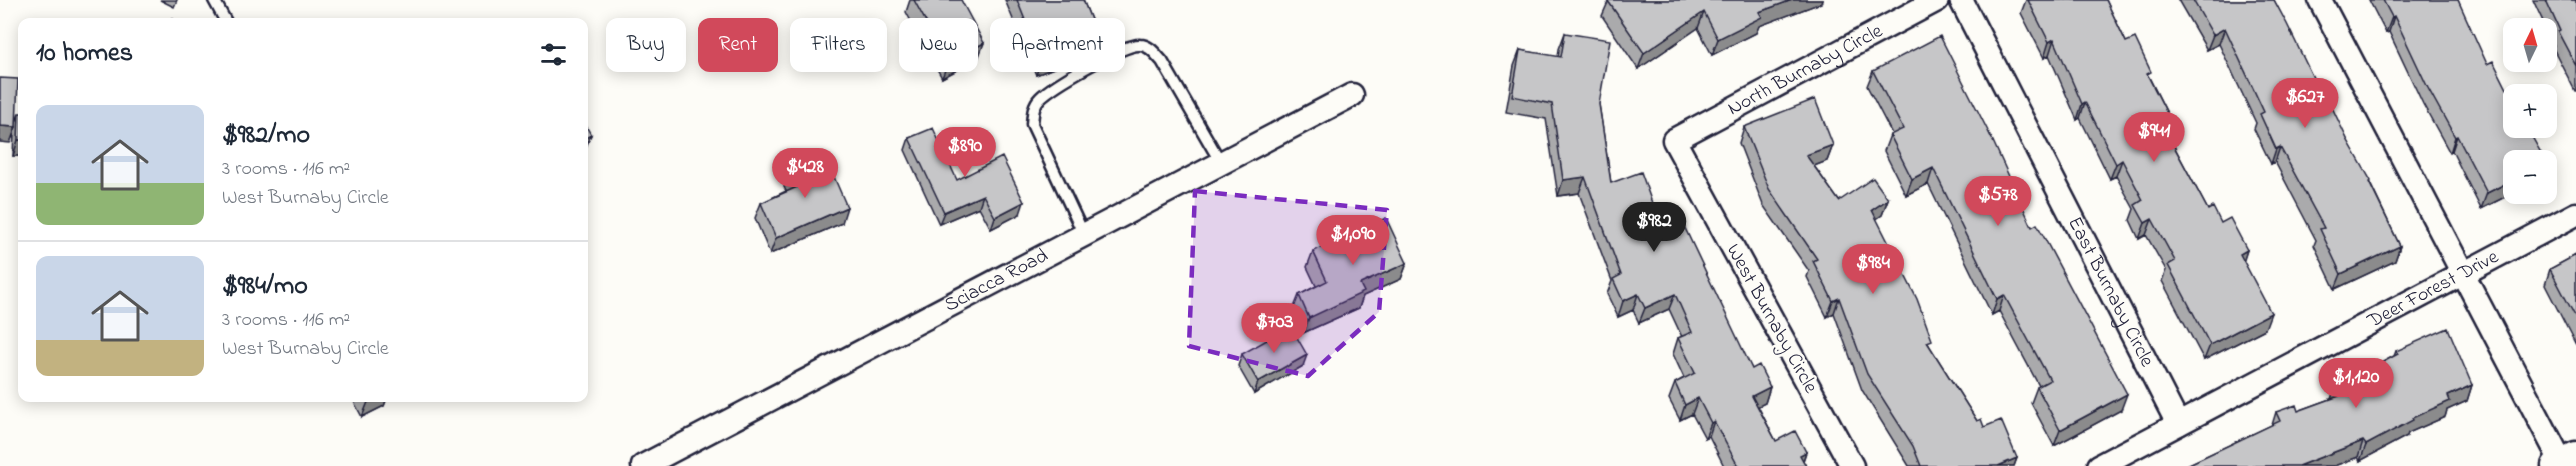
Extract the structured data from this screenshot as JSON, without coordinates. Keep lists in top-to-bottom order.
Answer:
{
  "streets": {
    "street": [
      "North Burnaby Circle",
      "Sciacca Road",
      "Deer Forest Drive",
      "East Burnaby Circle",
      "West Burnaby Circle"
    ]
  },
  "crossings": [
    ["North Burnaby Circle", "West Burnaby Circle"],
    ["Deer Forest Drive", "East Burnaby Circle"]
  ],
  "north": "top",
  "page": {
    "map_buttons": ["+", "−"],
    "chip": [
      "Buy",
      "Rent",
      "Filters",
      "New",
      "Apartment"
    ],
    "heading": "10 homes",
    "price": [
      "$627",
      "$941",
      "$890",
      "$428",
      "$578",
      "$982",
      "$1,090",
      "$984",
      "$703",
      "$1,120"
    ],
    "list": [
      {
        "name": "$982/mo",
        "note": "3 rooms · 116 m² · West Burnaby Circle"
      },
      {
        "name": "$984/mo",
        "note": "3 rooms · 116 m² · West Burnaby Circle"
      }
    ]
  }
}
